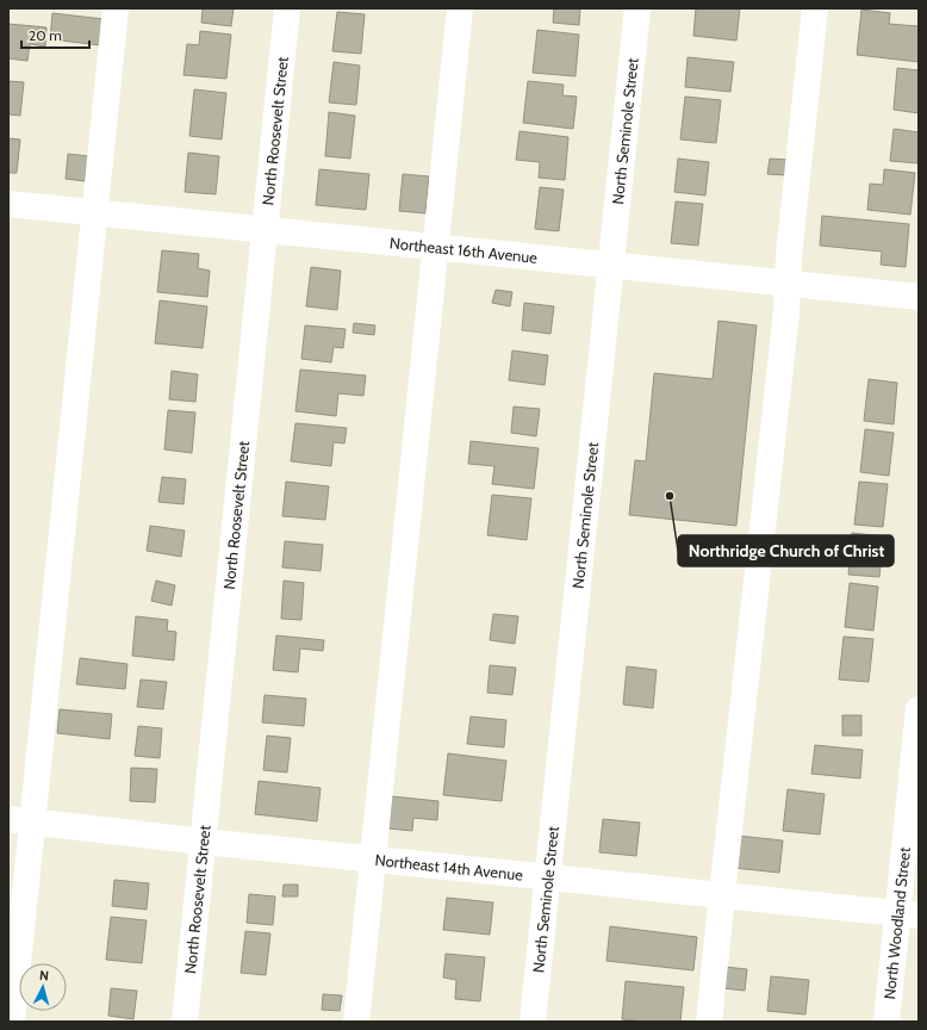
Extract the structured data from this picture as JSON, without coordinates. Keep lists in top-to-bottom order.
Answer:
{
  "streets": {
    "street": [
      "North Roosevelt Street",
      "North Seminole Street",
      "Northeast 16th Avenue",
      "Northeast 14th Avenue",
      "North Woodland Street"
    ]
  },
  "crossings": [
    ["North Roosevelt Street", "Northeast 16th Avenue"],
    ["North Roosevelt Street", "Northeast 14th Avenue"],
    ["North Seminole Street", "Northeast 16th Avenue"],
    ["North Seminole Street", "Northeast 14th Avenue"],
    ["Northeast 14th Avenue", "North Woodland Street"]
  ],
  "places": ["Northridge Church of Christ"],
  "scale_bar": "20 m",
  "north": "top"
}
